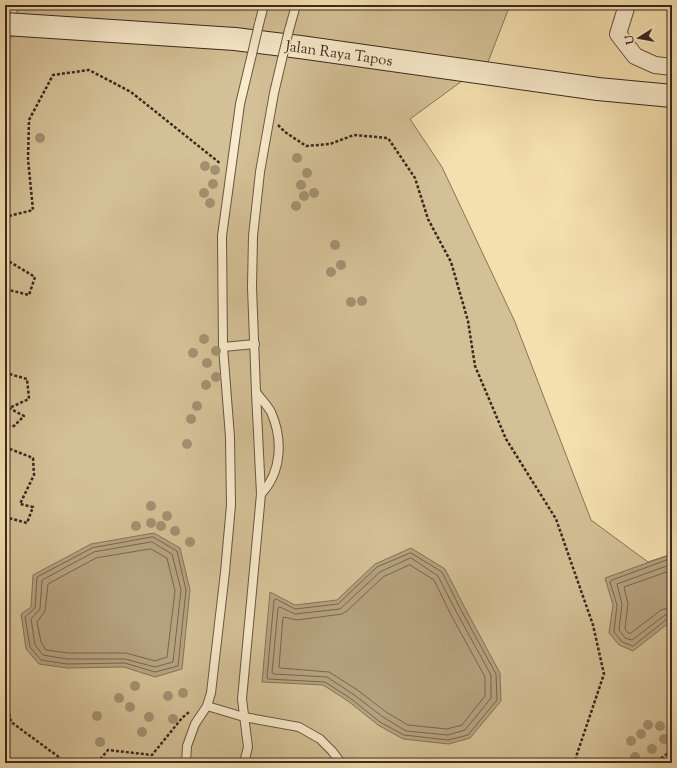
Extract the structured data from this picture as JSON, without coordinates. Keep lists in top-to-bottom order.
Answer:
{
  "streets": {
    "main road": ["Jalan Raya Tapos"]
  },
  "north": "left"
}
